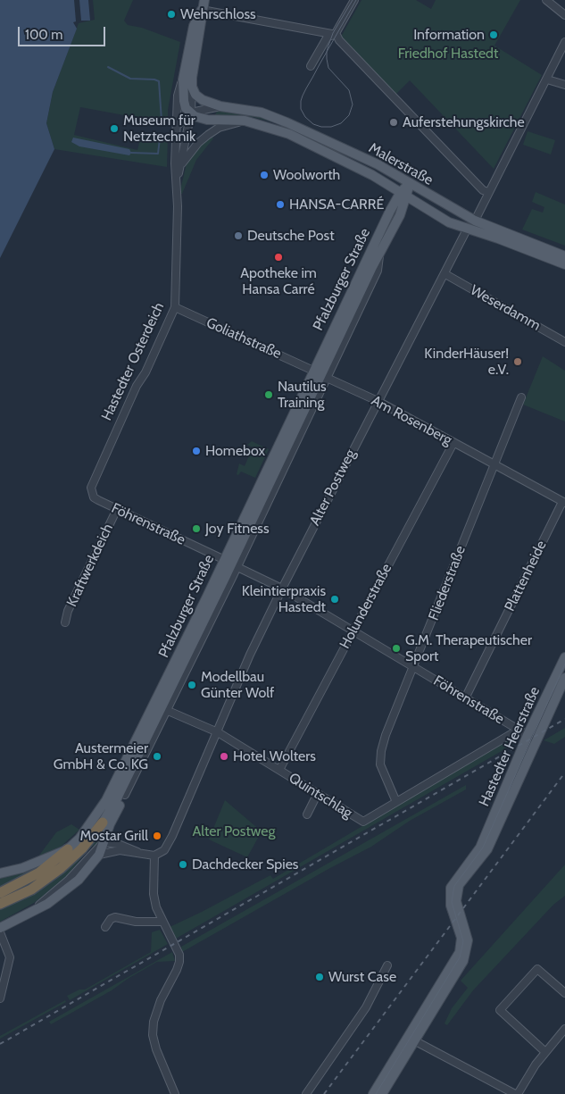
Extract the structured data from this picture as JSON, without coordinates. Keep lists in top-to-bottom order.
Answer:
{
  "streets": {
    "main road": [
      "Malerstraße",
      "Pfalzburger Straße",
      "Hastedter Osterdeich",
      "Hastedter Heerstraße"
    ],
    "street": [
      "Weserdamm",
      "Goliathstraße",
      "Am Rosenberg",
      "Alter Postweg",
      "Föhrenstraße",
      "Kraftwerkdeich",
      "Plattenheide",
      "Fliederstraße",
      "Holunderstraße",
      "Quintschlag"
    ]
  },
  "crossings": [
    ["Malerstraße", "Pfalzburger Straße"],
    ["Malerstraße", "Hastedter Osterdeich"],
    ["Malerstraße", "Alter Postweg"],
    ["Pfalzburger Straße", "Goliathstraße"],
    ["Pfalzburger Straße", "Am Rosenberg"],
    ["Pfalzburger Straße", "Föhrenstraße"],
    ["Pfalzburger Straße", "Quintschlag"],
    ["Weserdamm", "Alter Postweg"],
    ["Goliathstraße", "Hastedter Osterdeich"],
    ["Hastedter Osterdeich", "Föhrenstraße"],
    ["Am Rosenberg", "Alter Postweg"],
    ["Am Rosenberg", "Plattenheide"],
    ["Am Rosenberg", "Fliederstraße"],
    ["Am Rosenberg", "Holunderstraße"],
    ["Alter Postweg", "Föhrenstraße"],
    ["Alter Postweg", "Quintschlag"],
    ["Föhrenstraße", "Kraftwerkdeich"],
    ["Föhrenstraße", "Plattenheide"],
    ["Föhrenstraße", "Fliederstraße"],
    ["Föhrenstraße", "Holunderstraße"],
    ["Föhrenstraße", "Hastedter Heerstraße"],
    ["Föhrenstraße", "Quintschlag"],
    ["Fliederstraße", "Quintschlag"],
    ["Holunderstraße", "Quintschlag"]
  ],
  "parks": ["Friedhof Hastedt", "Alter Postweg"],
  "places": [
    "Wehrschloss",
    "Information",
    "Auferstehungskirche",
    "Museum für Netztechnik",
    "Woolworth",
    "HANSA-CARRÉ",
    "Deutsche Post",
    "Apotheke im Hansa Carré",
    "KinderHäuser! e.V.",
    "Nautilus Training",
    "Homebox",
    "Joy Fitness",
    "Kleintierpraxis Hastedt",
    "G.M. Therapeutischer Sport",
    "Modellbau Günter Wolf",
    "Austermeier GmbH & Co. KG",
    "Hotel Wolters",
    "Mostar Grill",
    "Dachdecker Spies",
    "Wurst Case"
  ],
  "scale_bar": "100 m"
}
